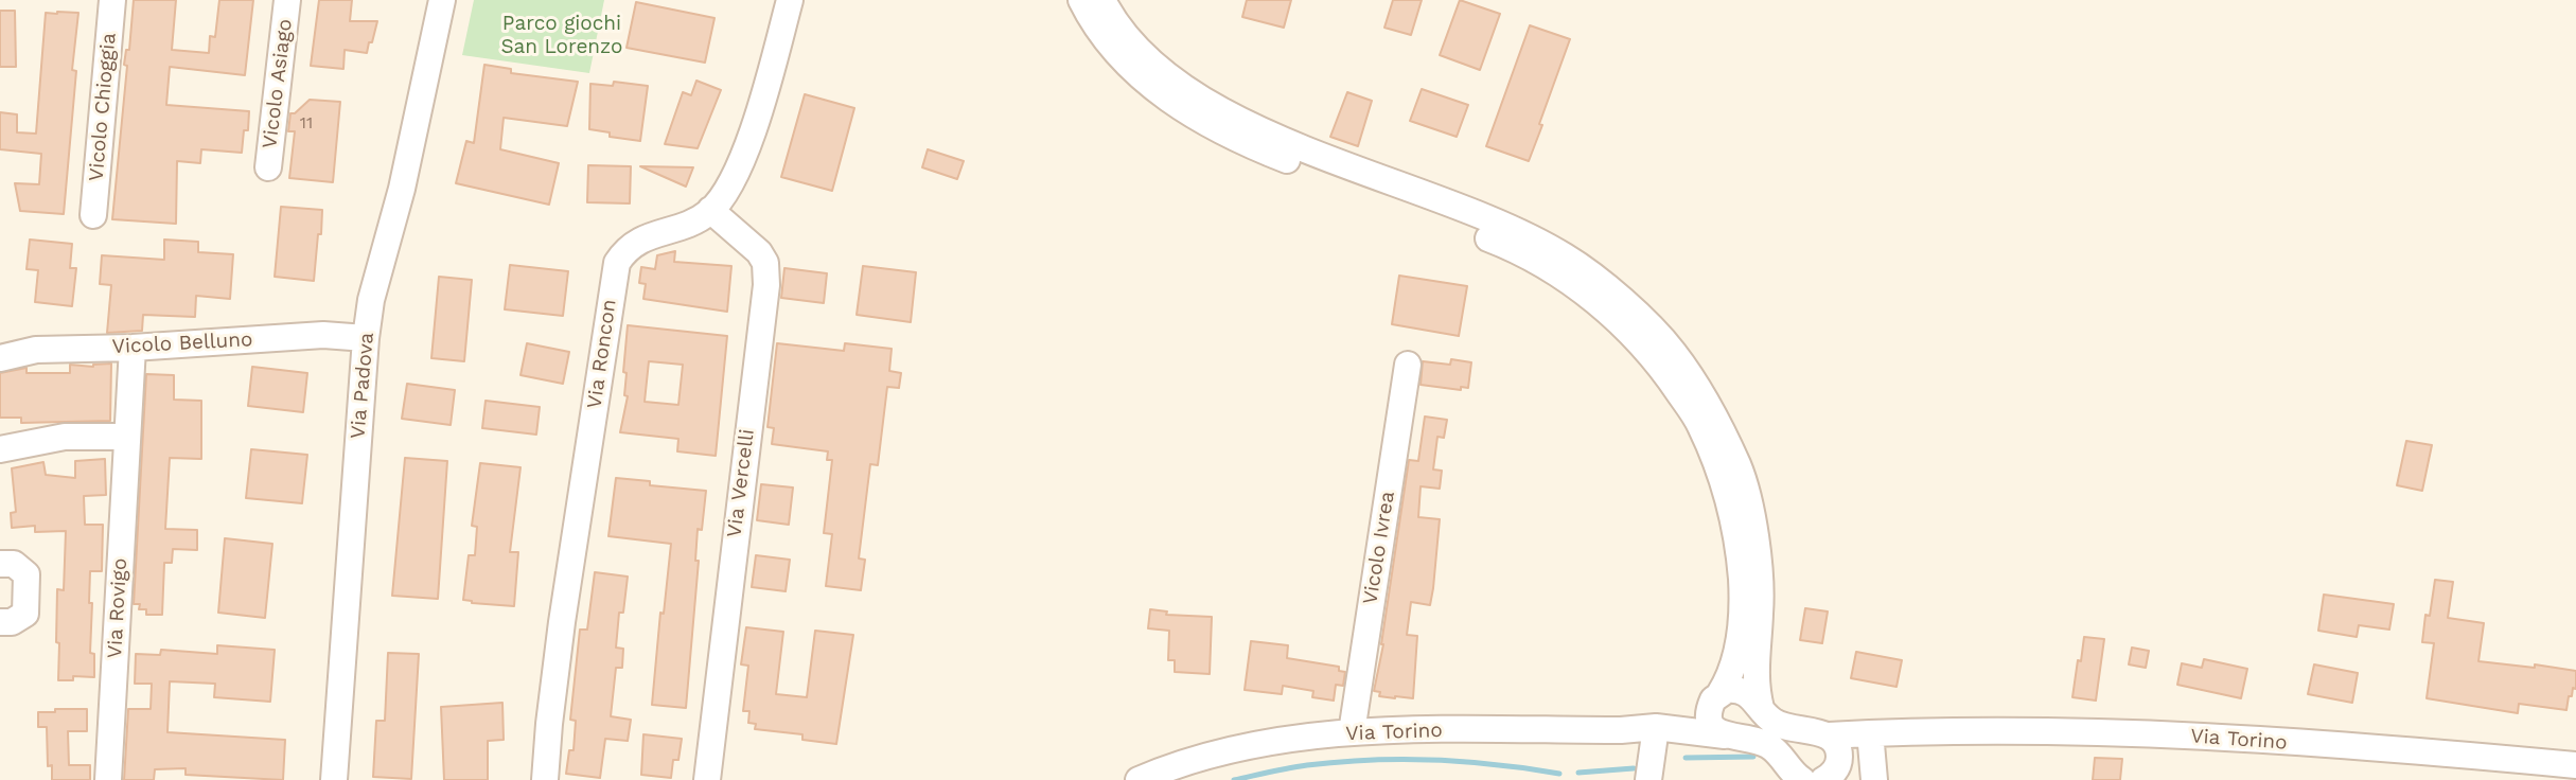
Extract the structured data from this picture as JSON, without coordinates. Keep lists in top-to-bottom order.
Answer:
{
  "streets": {
    "street": [
      "Vicolo Asiago",
      "Vicolo Chioggia",
      "Vicolo Belluno",
      "Via Roncon",
      "Via Padova",
      "Via Vercelli",
      "Vicolo Ivrea",
      "Via Rovigo",
      "Via Torino"
    ]
  },
  "crossings": [
    ["Vicolo Belluno", "Via Padova"],
    ["Vicolo Belluno", "Via Rovigo"],
    ["Via Roncon", "Via Vercelli"],
    ["Vicolo Ivrea", "Via Torino"]
  ],
  "parks": ["Parco giochi San Lorenzo"],
  "house_numbers": ["11"]
}
